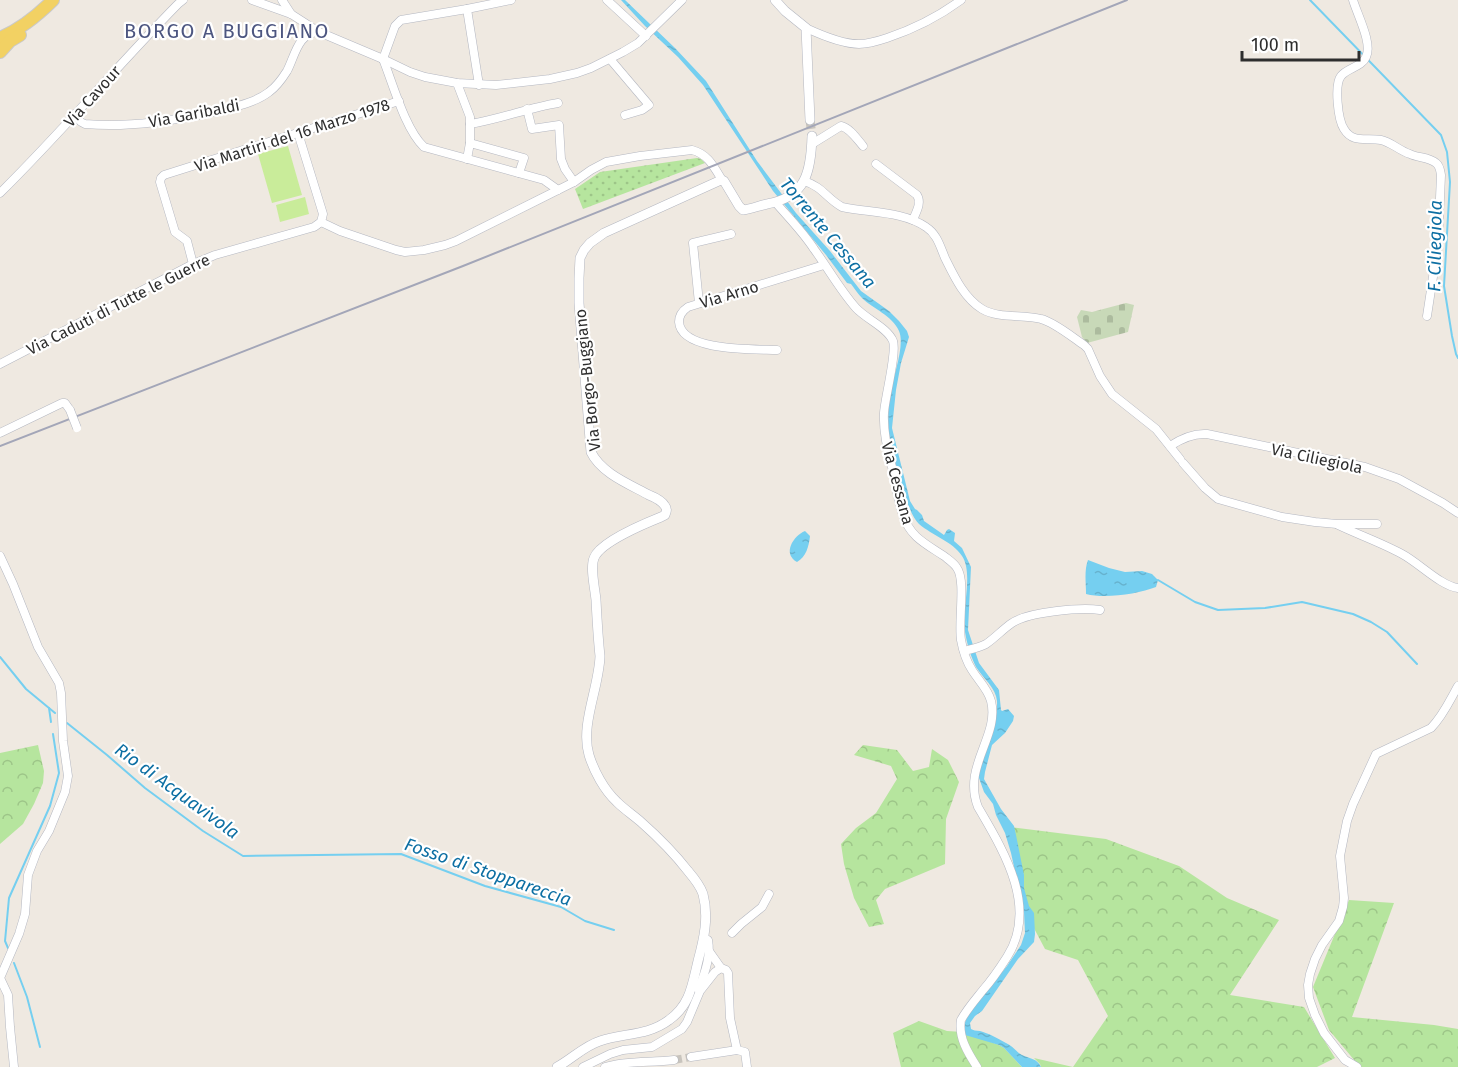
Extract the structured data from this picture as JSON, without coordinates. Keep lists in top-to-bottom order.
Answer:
{
  "streets": {
    "street": [
      "Via Cavour",
      "Via Garibaldi",
      "Via Martiri del 16 Marzo 1978",
      "Via Arno",
      "Via Caduti di Tutte le Guerre",
      "Via Borgo-Buggiano",
      "Via Ciliegiola",
      "Via Cessana"
    ]
  },
  "crossings": [
    ["Via Cavour", "Via Garibaldi"],
    ["Via Martiri del 16 Marzo 1978", "Via Caduti di Tutte le Guerre"],
    ["Via Arno", "Via Cessana"]
  ],
  "districts": ["BORGO A BUGGIANO"],
  "water": [
    "Torrente Cessana",
    "F. Ciliegiola",
    "Rio di Acquavivola",
    "Fosso di Stoppareccia"
  ],
  "scale_bar": "100 m"
}
